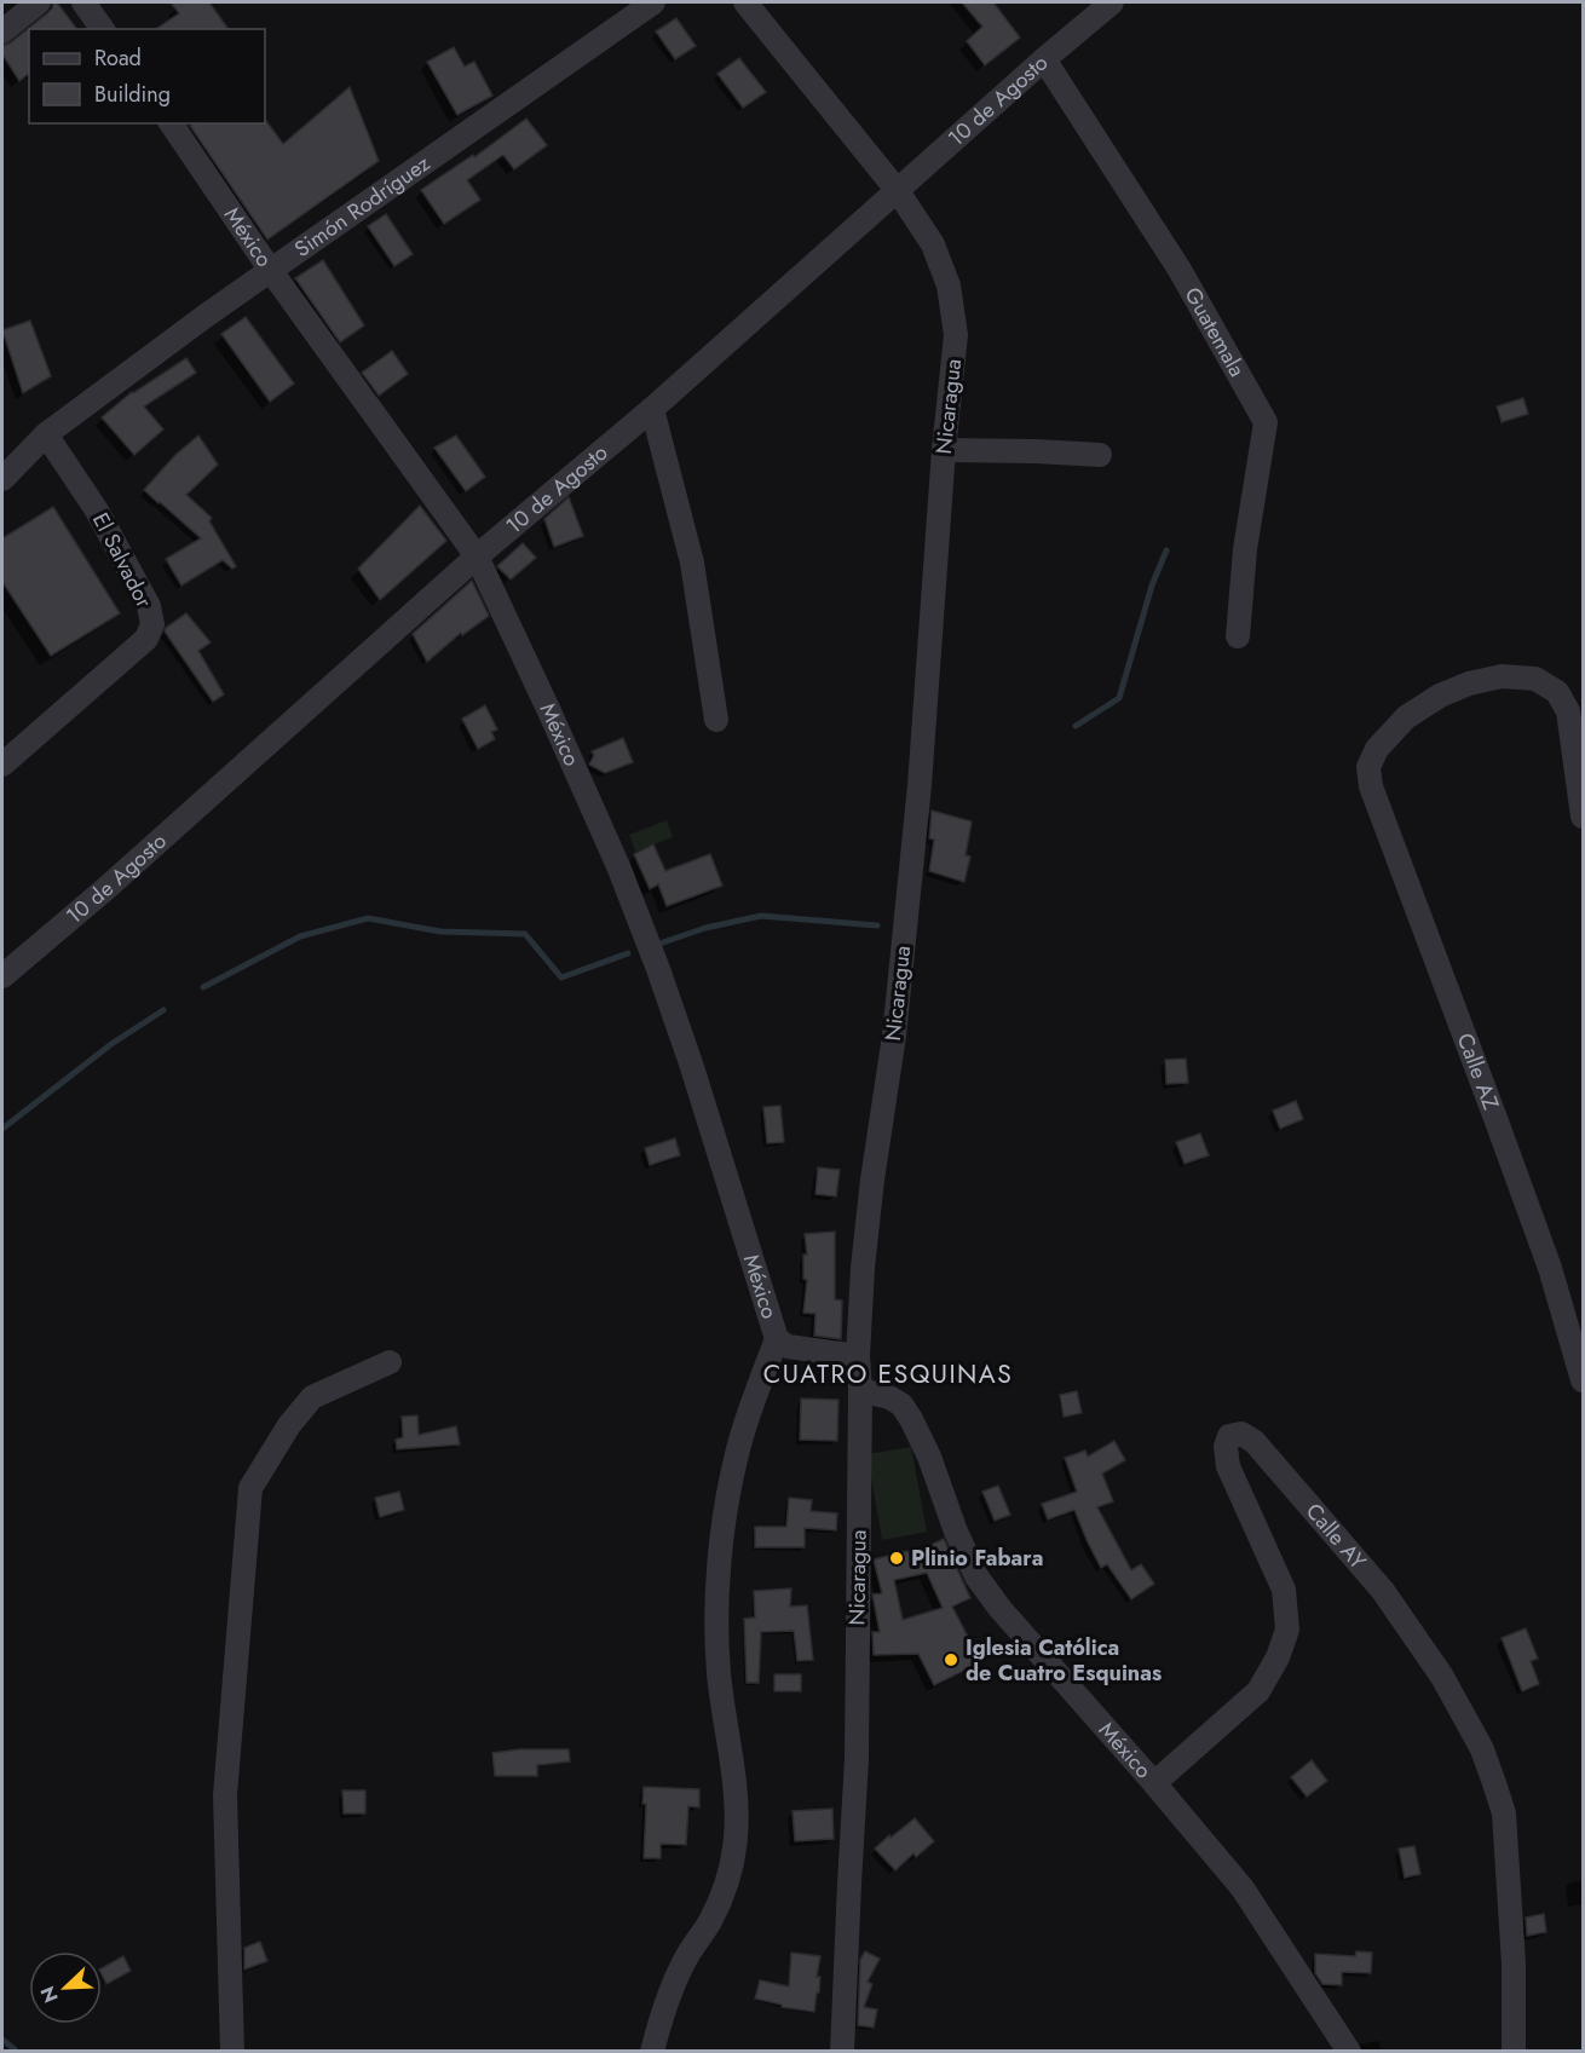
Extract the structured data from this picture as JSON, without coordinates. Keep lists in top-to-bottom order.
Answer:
{
  "streets": {
    "street": [
      "10 de Agosto",
      "Simón Rodríguez",
      "México",
      "Guatemala",
      "Nicaragua",
      "El Salvador",
      "Calle AZ",
      "Calle AY"
    ]
  },
  "crossings": [
    ["10 de Agosto", "México"],
    ["10 de Agosto", "Guatemala"],
    ["10 de Agosto", "Nicaragua"],
    ["Simón Rodríguez", "México"],
    ["Simón Rodríguez", "El Salvador"],
    ["México", "Nicaragua"],
    ["México", "Calle AY"]
  ],
  "districts": ["CUATRO ESQUINAS"],
  "places": ["Plinio Fabara", "Iglesia Católica de Cuatro Esquinas"],
  "legend": ["Road", "Building"],
  "north": "bottom left"
}
